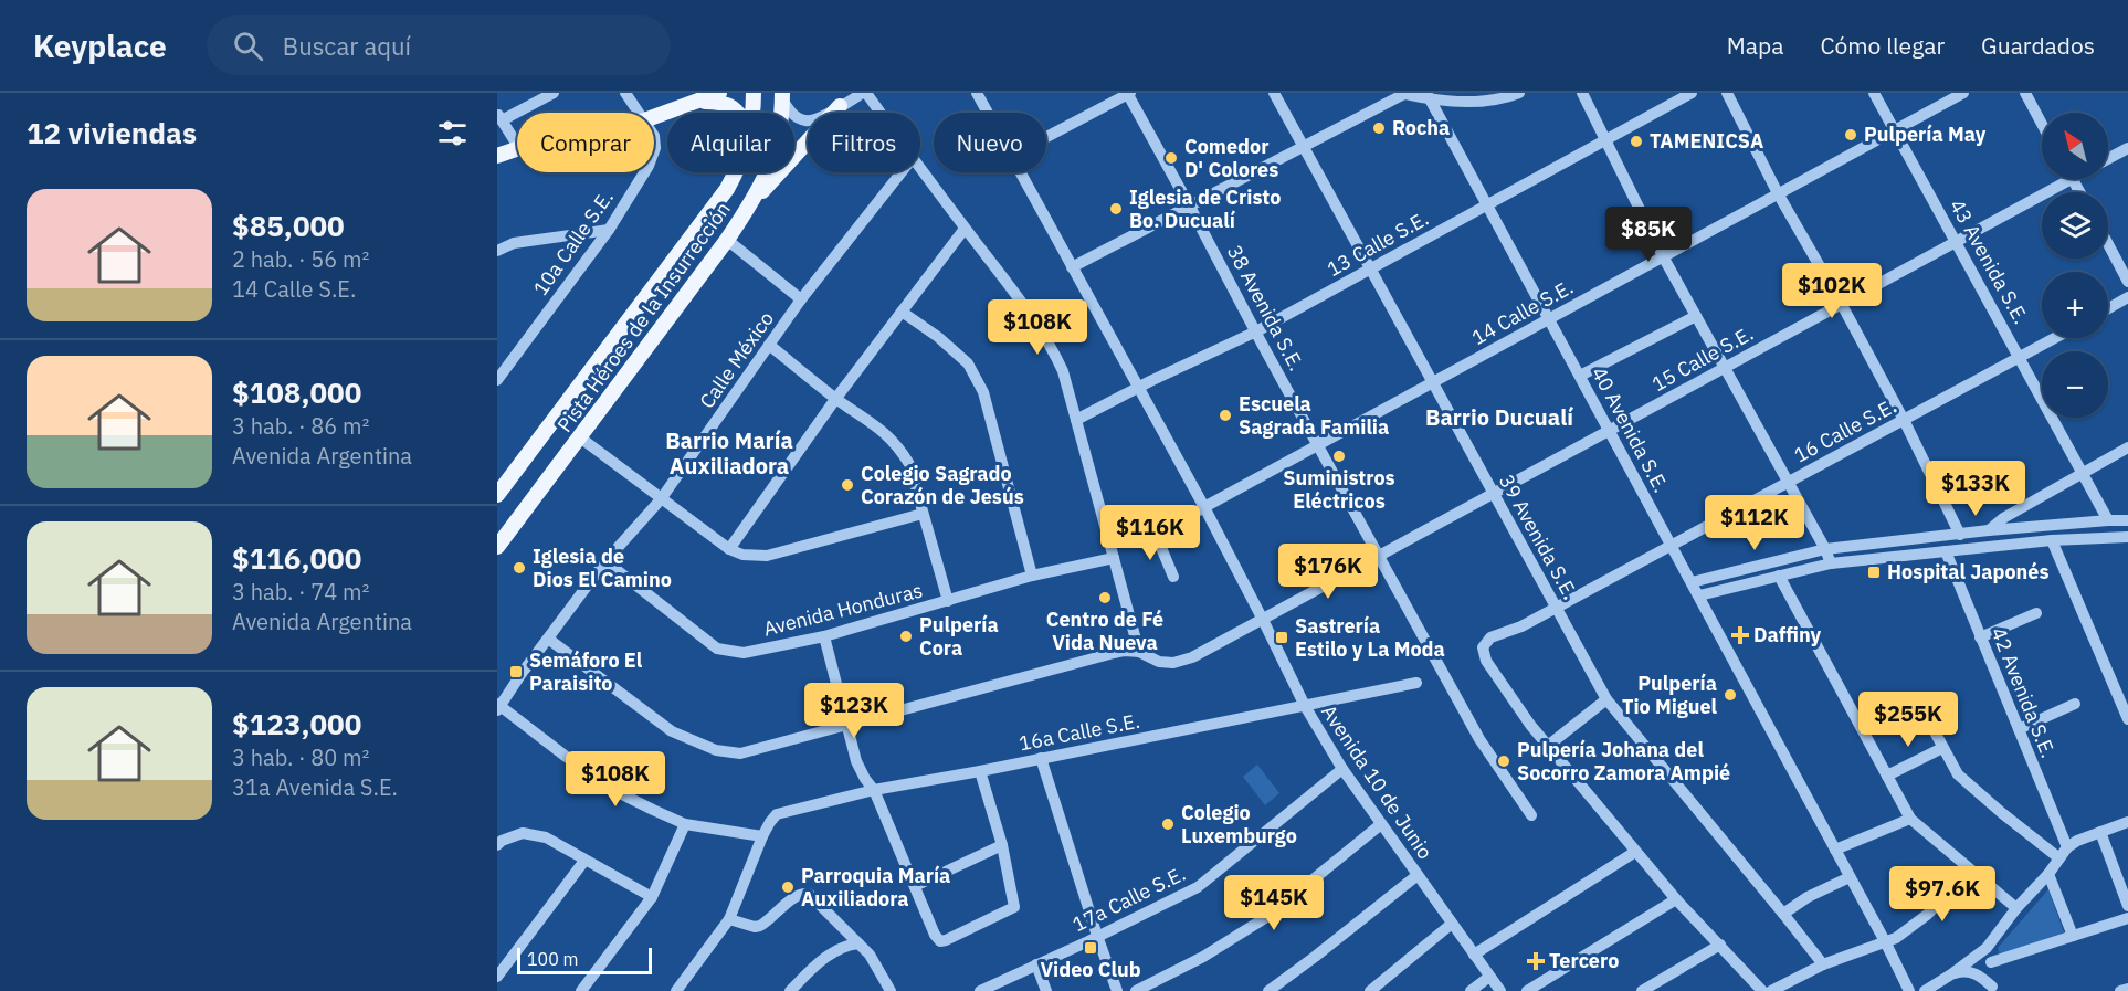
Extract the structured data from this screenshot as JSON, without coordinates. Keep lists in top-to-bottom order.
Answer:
{
  "streets": {
    "main road": ["Pista Héroes de la Insurrección"],
    "street": [
      "10a Calle S.E.",
      "13 Calle S.E.",
      "43 Avenida S.E.",
      "38 Avenida S.E.",
      "14 Calle S.E.",
      "15 Calle S.E.",
      "Calle México",
      "40 Avenida S.E.",
      "16 Calle S.E.",
      "39 Avenida S.E.",
      "Avenida Honduras",
      "42 Avenida S.E.",
      "16a Calle S.E.",
      "Avenida 10 de Junio",
      "17a Calle S.E."
    ]
  },
  "crossings": [
    ["13 Calle S.E.", "38 Avenida S.E."],
    ["13 Calle S.E.", "40 Avenida S.E."],
    ["13 Calle S.E.", "39 Avenida S.E."],
    ["13 Calle S.E.", "Avenida 10 de Junio"],
    ["43 Avenida S.E.", "14 Calle S.E."],
    ["43 Avenida S.E.", "15 Calle S.E."],
    ["43 Avenida S.E.", "16 Calle S.E."],
    ["38 Avenida S.E.", "14 Calle S.E."],
    ["38 Avenida S.E.", "15 Calle S.E."],
    ["14 Calle S.E.", "40 Avenida S.E."],
    ["14 Calle S.E.", "39 Avenida S.E."],
    ["14 Calle S.E.", "Avenida 10 de Junio"],
    ["15 Calle S.E.", "40 Avenida S.E."],
    ["15 Calle S.E.", "39 Avenida S.E."],
    ["15 Calle S.E.", "Avenida 10 de Junio"],
    ["Calle México", "Avenida Honduras"],
    ["40 Avenida S.E.", "16 Calle S.E."],
    ["16 Calle S.E.", "39 Avenida S.E."],
    ["16a Calle S.E.", "Avenida 10 de Junio"],
    ["Avenida 10 de Junio", "17a Calle S.E."]
  ],
  "districts": ["Barrio Ducualí", "Barrio María Auxiliadora"],
  "places": {
    "other": [
      "Rocha",
      "Pulpería May",
      "TAMENICSA",
      "Comedor D' Colores",
      "Iglesia de Cristo Bo. Ducualí",
      "Escuela Sagrada Familia",
      "Suministros Eléctricos",
      "Colegio Sagrado Corazón de Jesús",
      "Iglesia de Dios El Camino",
      "Centro de Fé Vida Nueva",
      "Pulpería Cora",
      "Pulpería Tio Miguel",
      "Pulpería Johana del Socorro Zamora Ampié",
      "Colegio Luxemburgo",
      "Parroquia María Auxiliadora"
    ],
    "transit": [
      "Hospital Japonés",
      "Sastrería Estilo y La Moda",
      "Semáforo El Paraisito",
      "Video Club"
    ],
    "health": ["Daffiny", "Tercero"]
  },
  "scale_bar": "100 m",
  "north": "top left",
  "page": {
    "header": "Keyplace",
    "search": "Buscar aquí",
    "nav": ["Mapa", "Cómo llegar", "Guardados"],
    "heading": "12 viviendas",
    "map_buttons": ["+", "−"],
    "chip": [
      "Comprar",
      "Alquilar",
      "Filtros",
      "Nuevo"
    ],
    "list": [
      {
        "name": "$85,000",
        "note": "2 hab. · 56 m² · 14 Calle S.E."
      },
      {
        "name": "$108,000",
        "note": "3 hab. · 86 m² · Avenida Argentina"
      },
      {
        "name": "$116,000",
        "note": "3 hab. · 74 m² · Avenida Argentina"
      },
      {
        "name": "$123,000",
        "note": "3 hab. · 80 m² · 31a Avenida S.E."
      }
    ],
    "price": [
      "$85K",
      "$102K",
      "$108K",
      "$133K",
      "$112K",
      "$116K",
      "$176K",
      "$123K",
      "$255K",
      "$108K",
      "$97.6K",
      "$145K"
    ],
    "scale": "100 m"
  }
}
